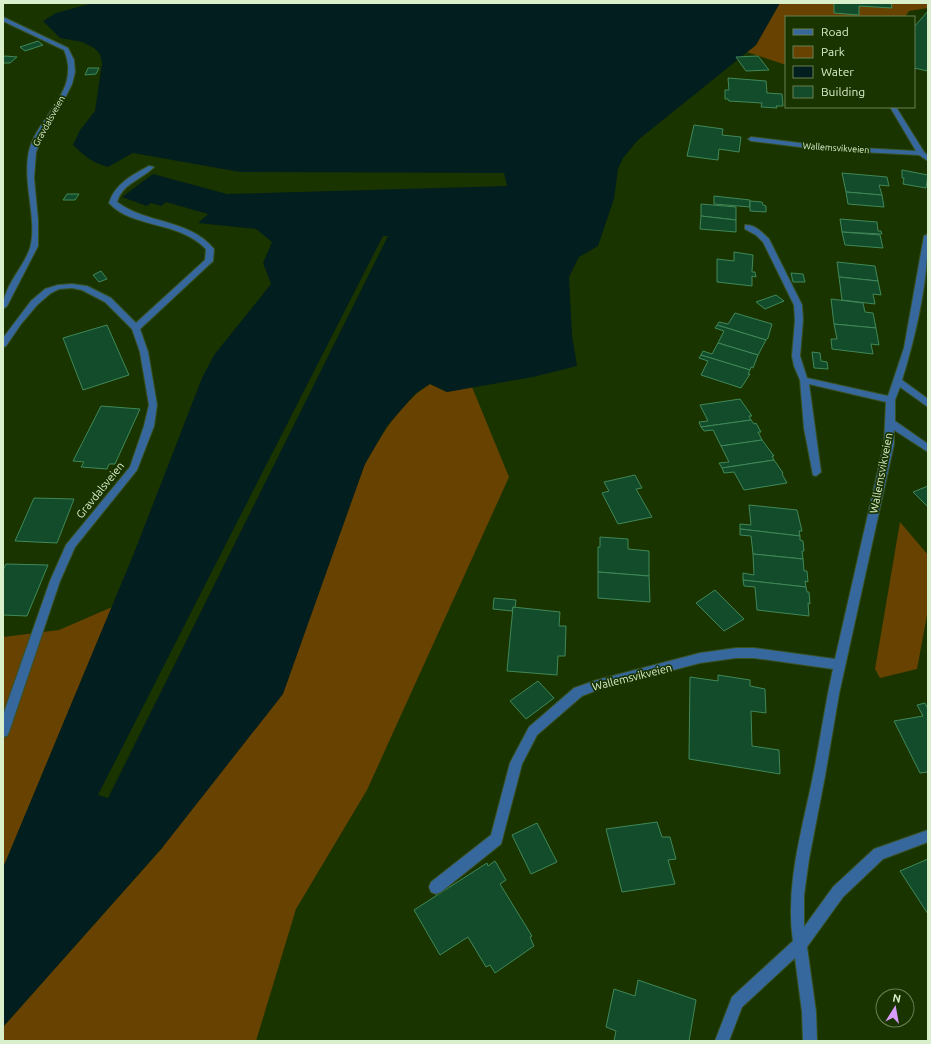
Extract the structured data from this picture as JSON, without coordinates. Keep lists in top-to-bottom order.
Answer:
{
  "streets": {
    "street": ["Gravdalsveien", "Wallemsvikveien"]
  },
  "legend": [
    "Road",
    "Park",
    "Water",
    "Building"
  ],
  "north": "top"
}
